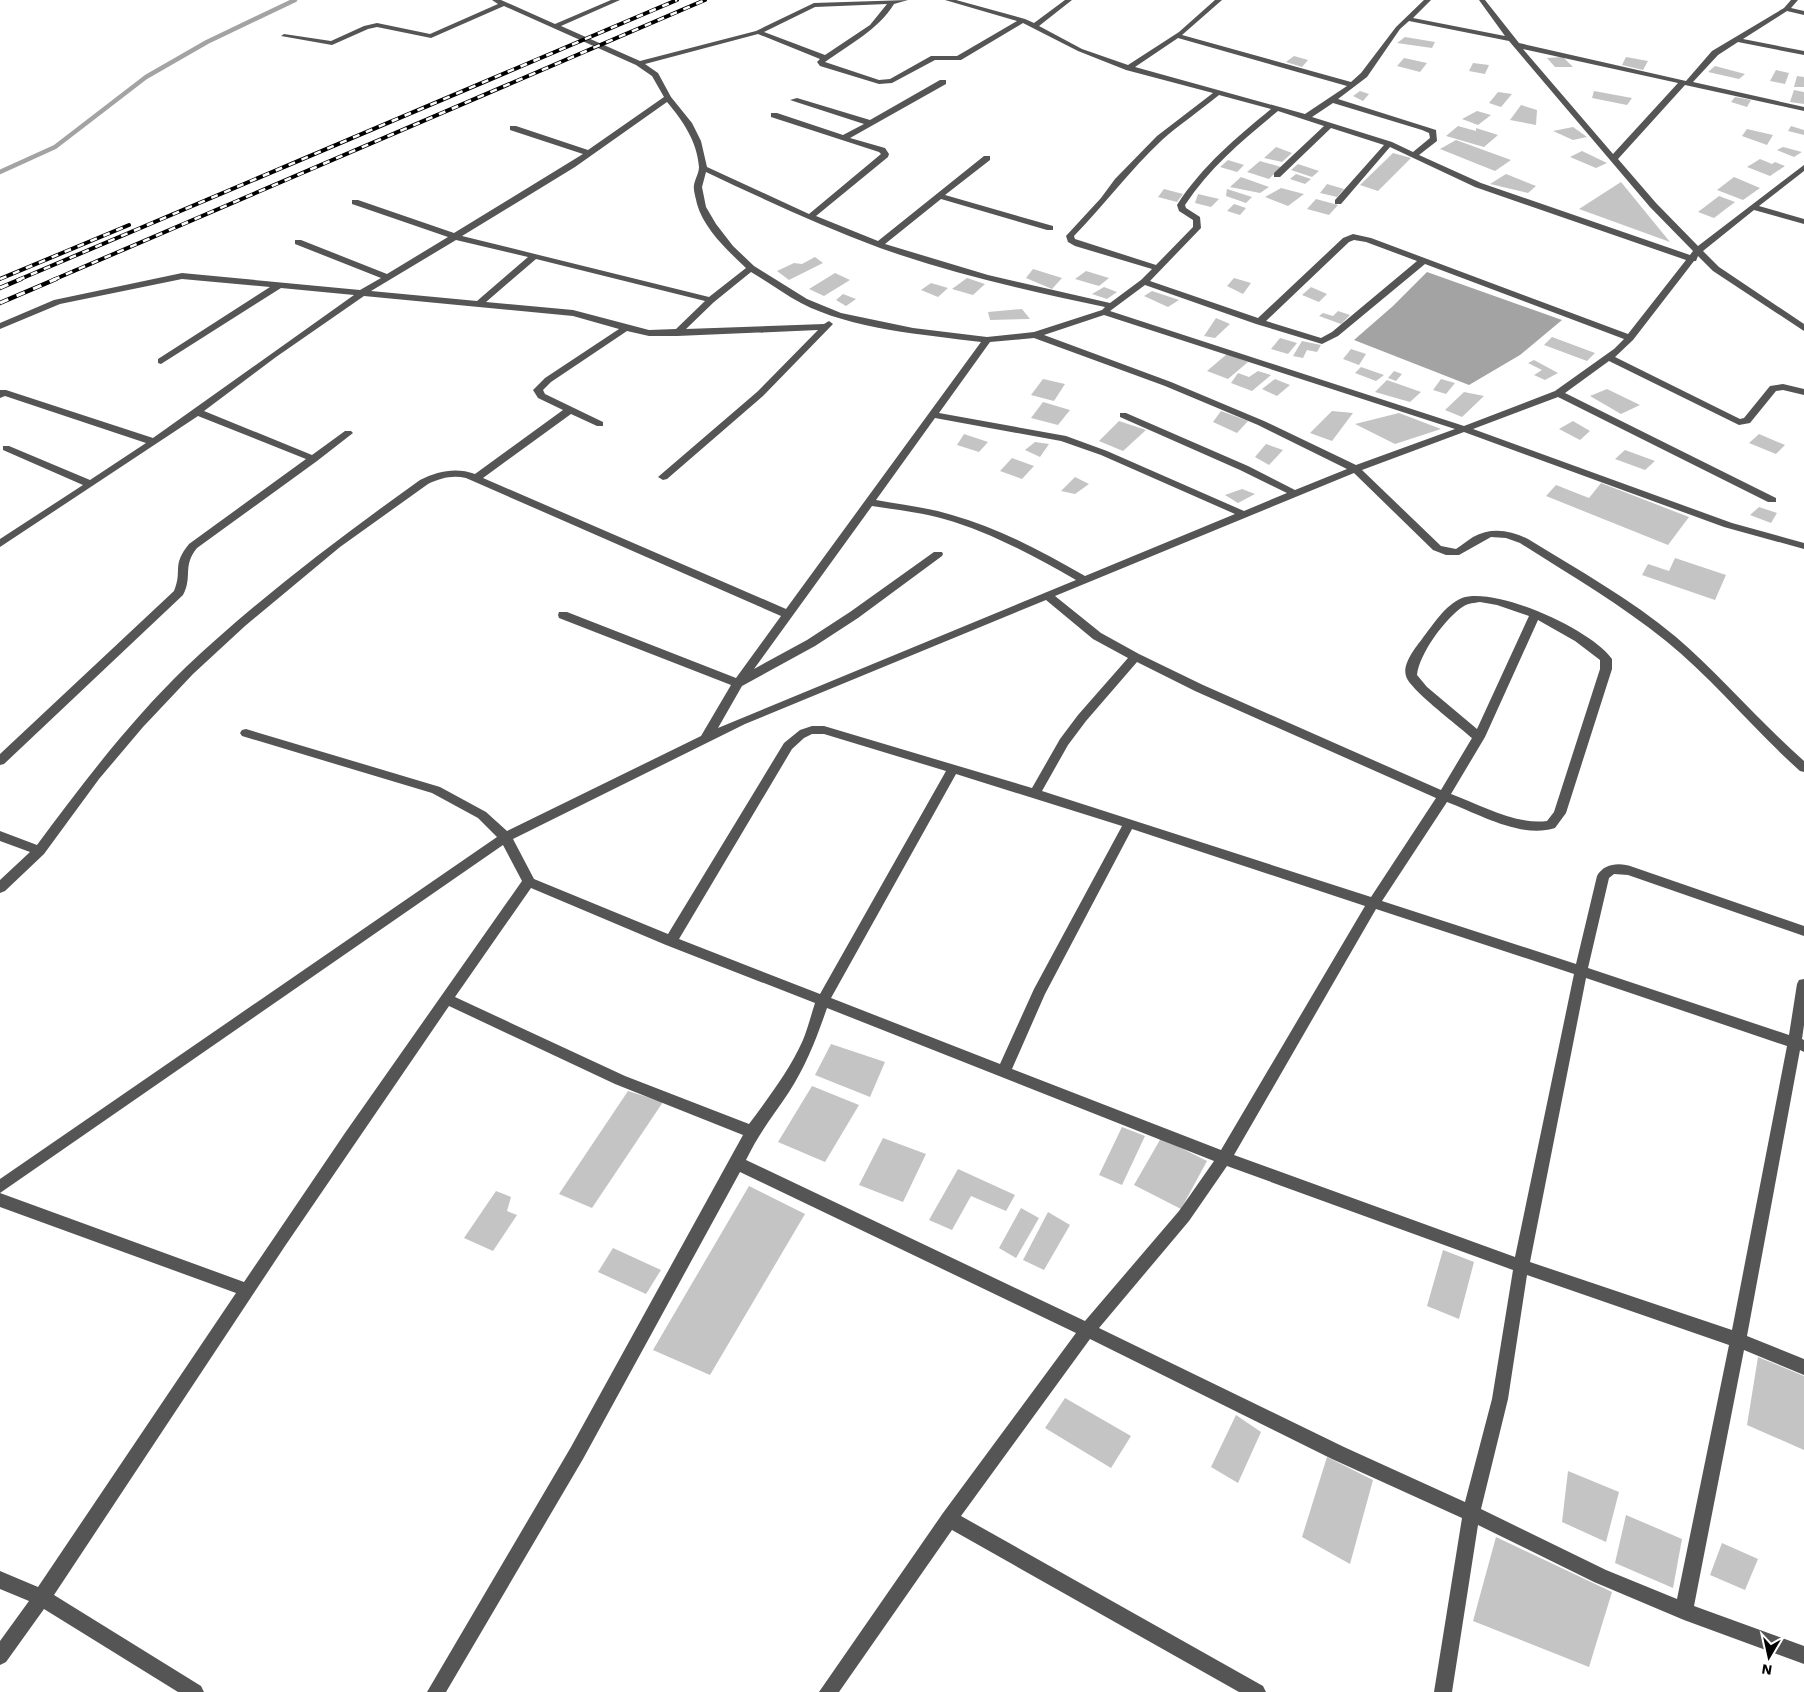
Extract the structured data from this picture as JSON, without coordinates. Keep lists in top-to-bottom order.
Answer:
{
  "north": "bottom"
}
